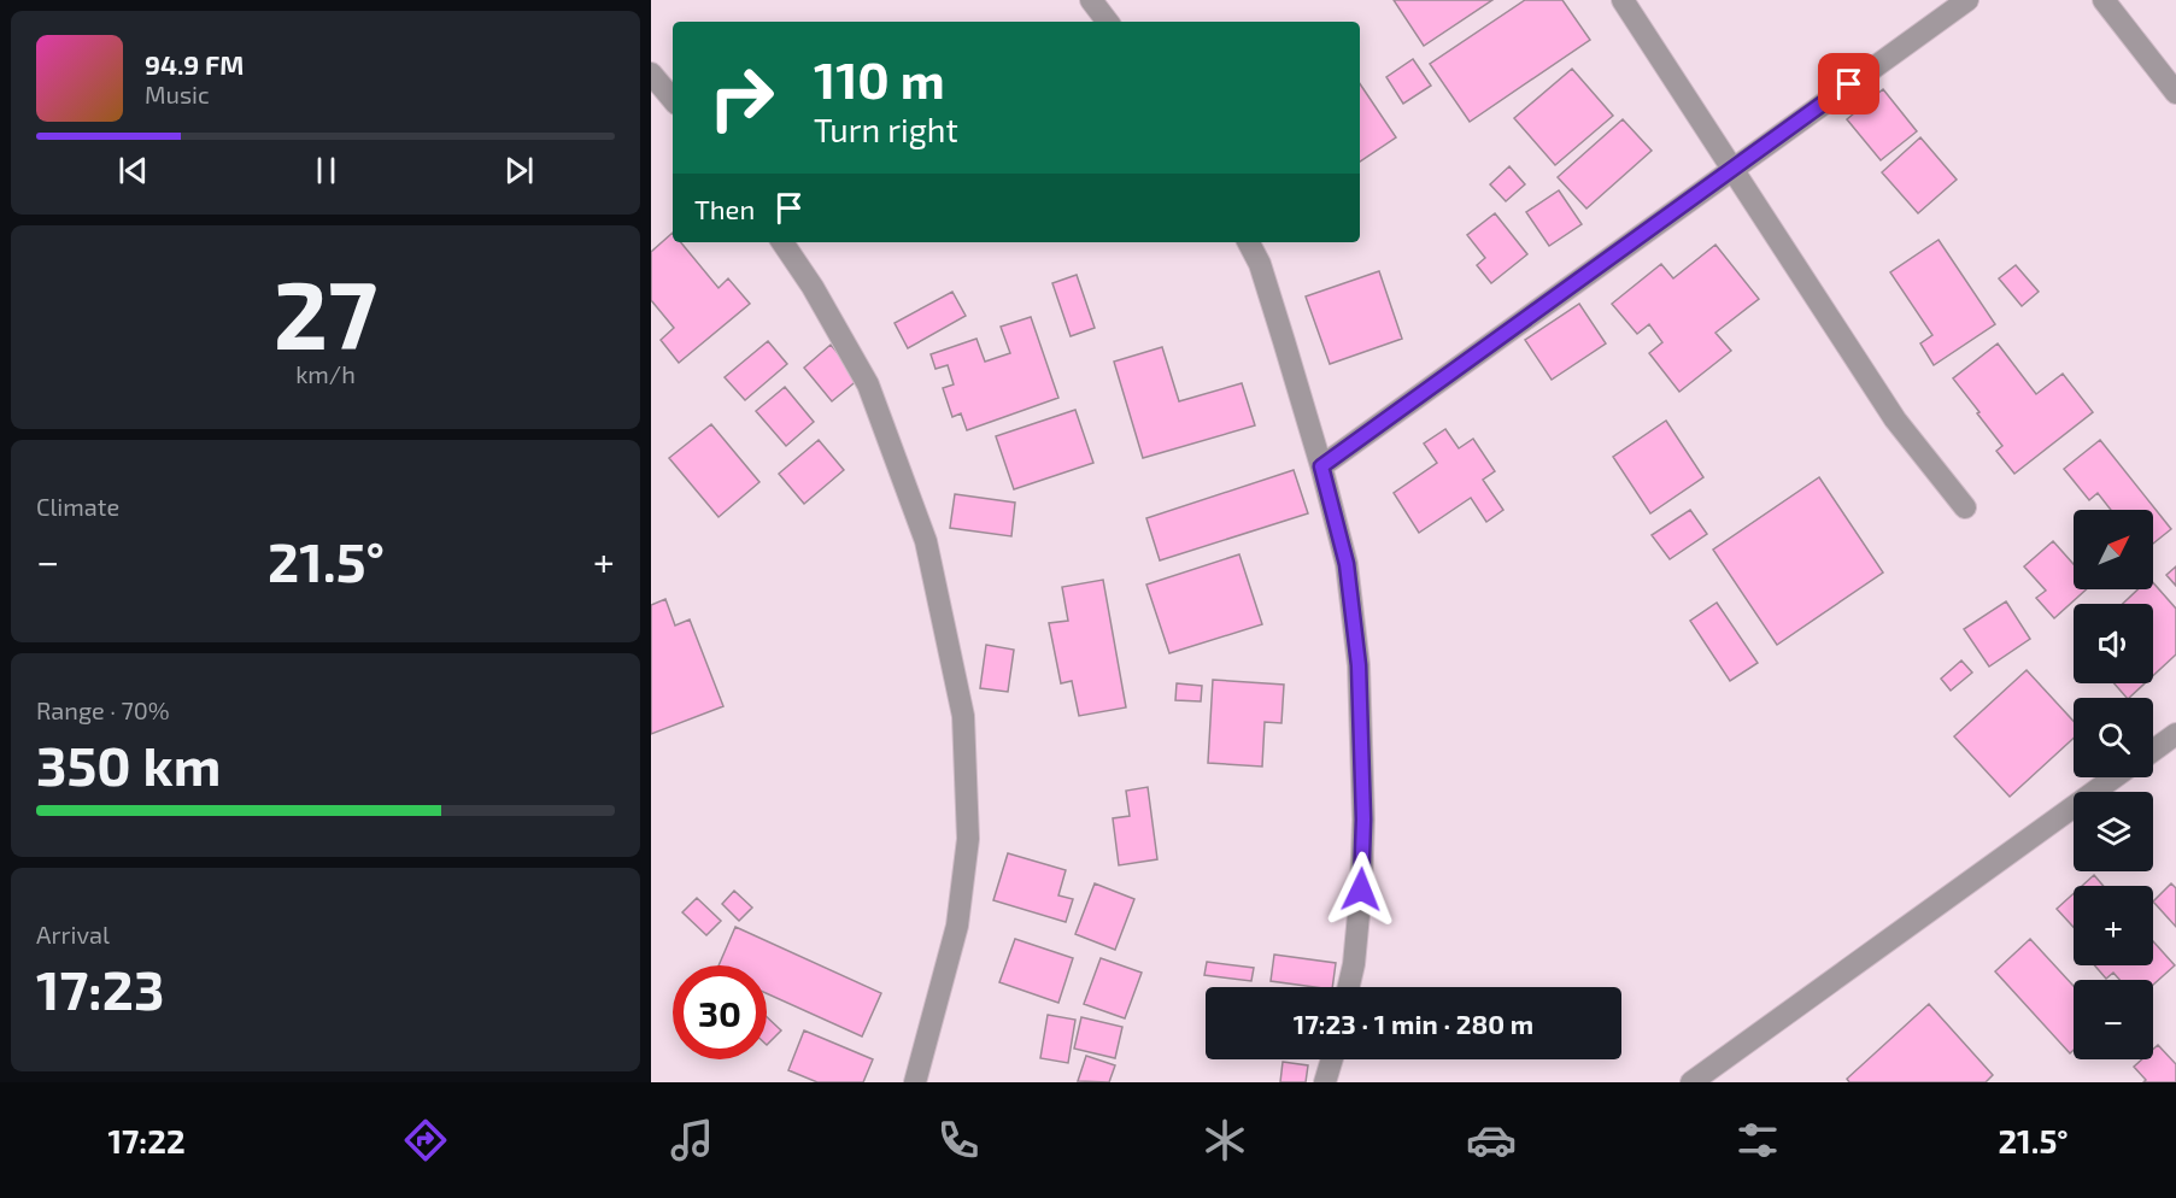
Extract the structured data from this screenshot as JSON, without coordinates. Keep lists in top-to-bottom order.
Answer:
{
  "north": "top right",
  "page": {
    "turn": ["110 m", "Turn right"],
    "song": ["94.9 FM", "Music"],
    "then": "Then",
    "tile": [
      ["27", "km/h"],
      "Climate",
      ["Range · 70%", "350 km"],
      ["Arrival", "17:23"]
    ],
    "map_buttons": ["+", "−"],
    "heat": ["−", "21.5°", "+"],
    "limit": "30",
    "trip": "17:23 · 1 min · 280 m",
    "tabs": ["17:22", "21.5°"]
  }
}
